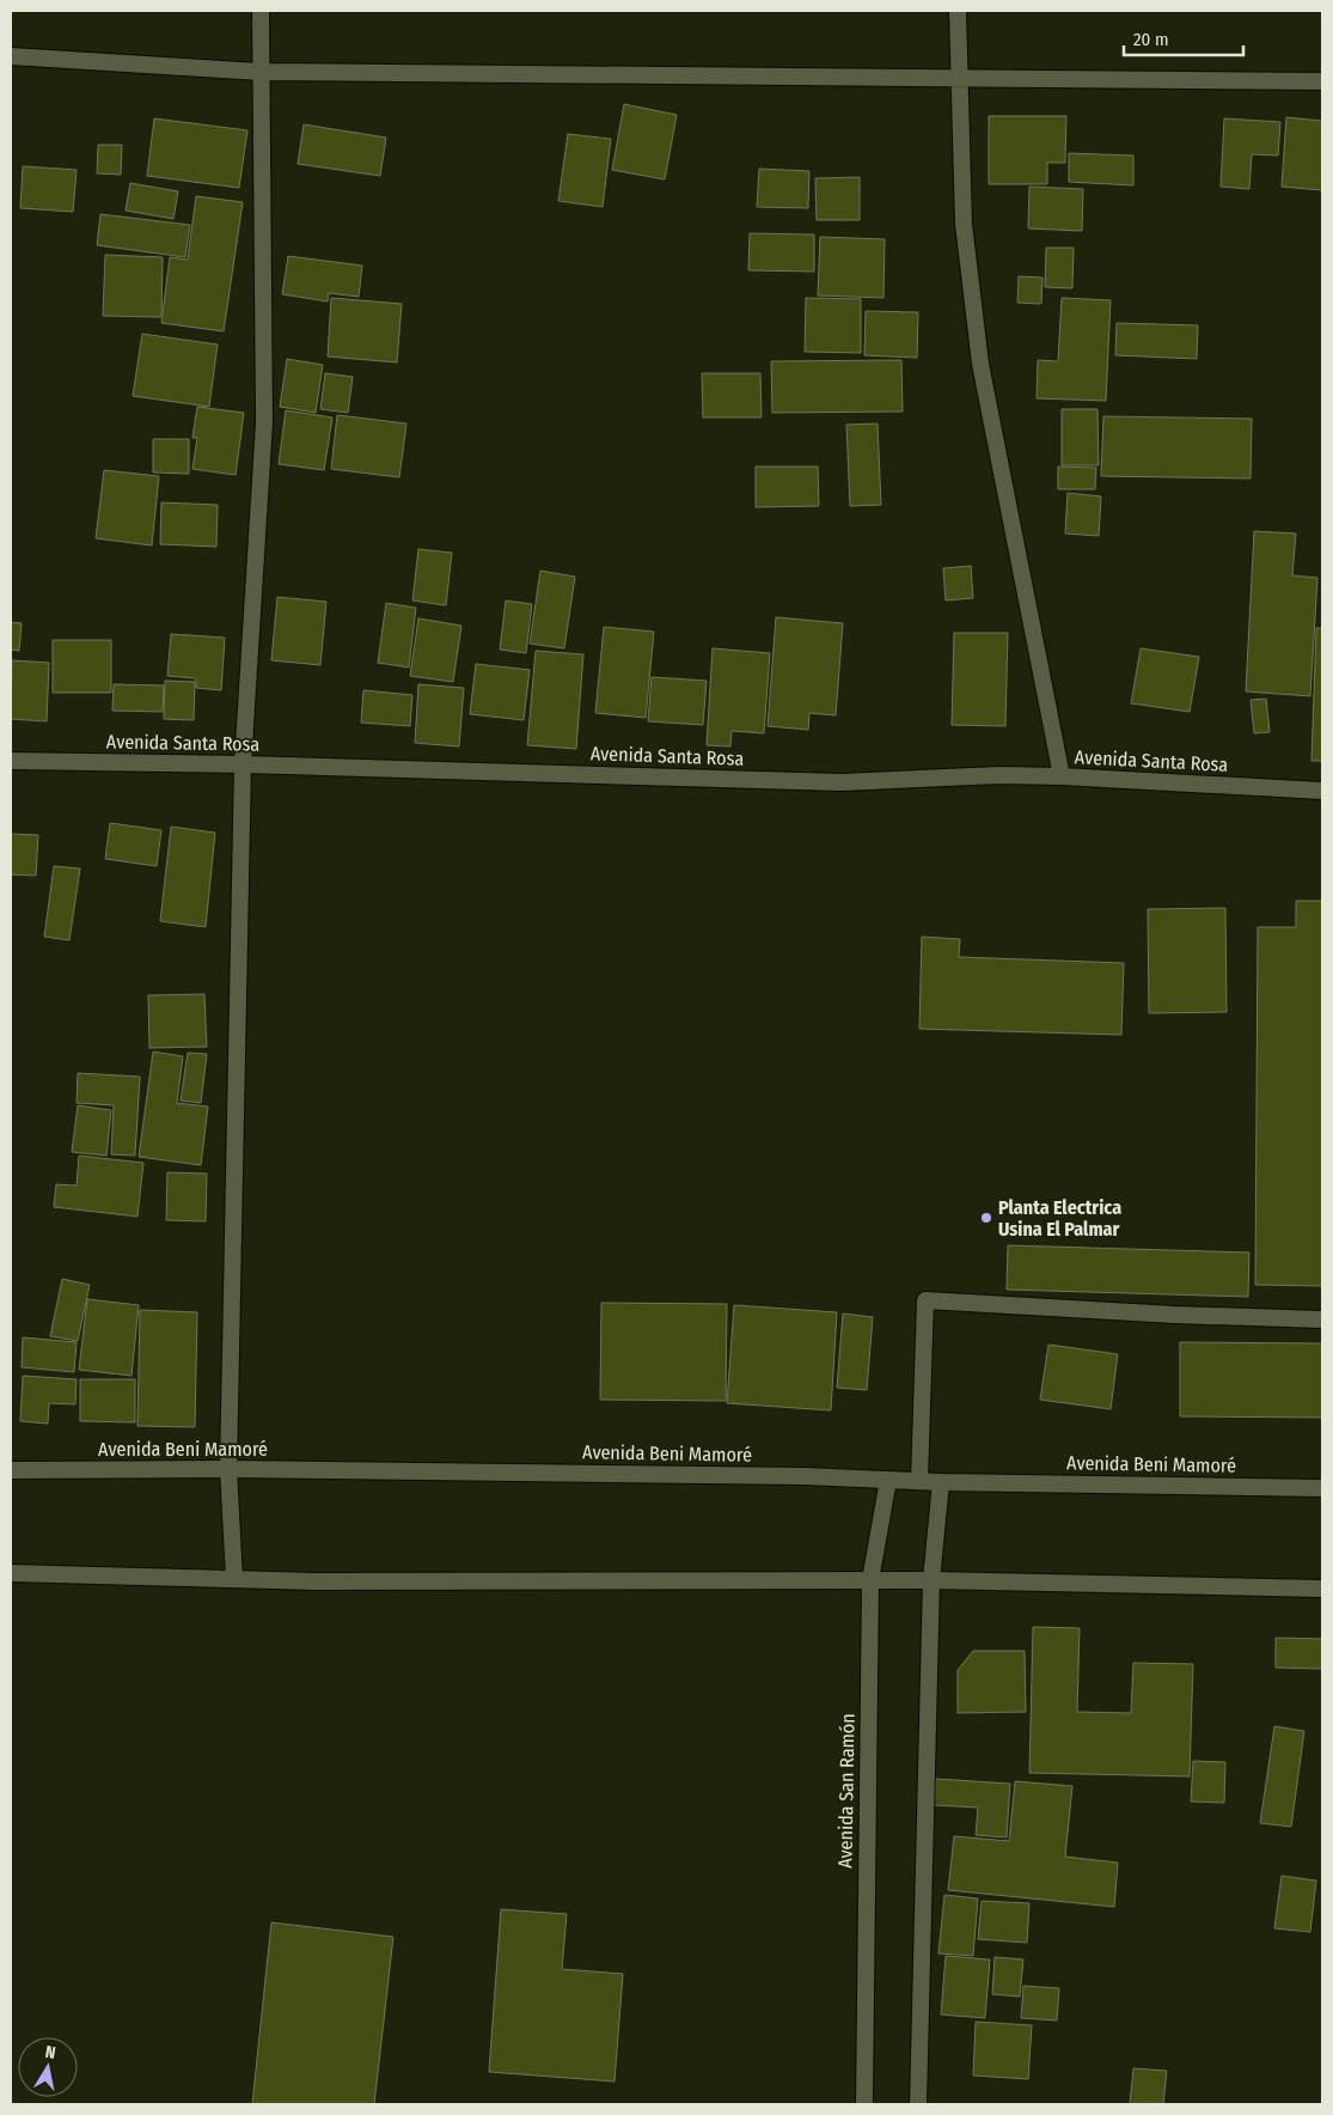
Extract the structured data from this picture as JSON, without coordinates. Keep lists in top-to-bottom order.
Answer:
{
  "streets": {
    "street": ["Avenida Santa Rosa", "Avenida Beni Mamoré", "Avenida San Ramón"]
  },
  "crossings": [
    ["Avenida Beni Mamoré", "Avenida San Ramón"]
  ],
  "places": ["Planta Electrica Usina El Palmar"],
  "scale_bar": "20 m",
  "north": "top"
}
